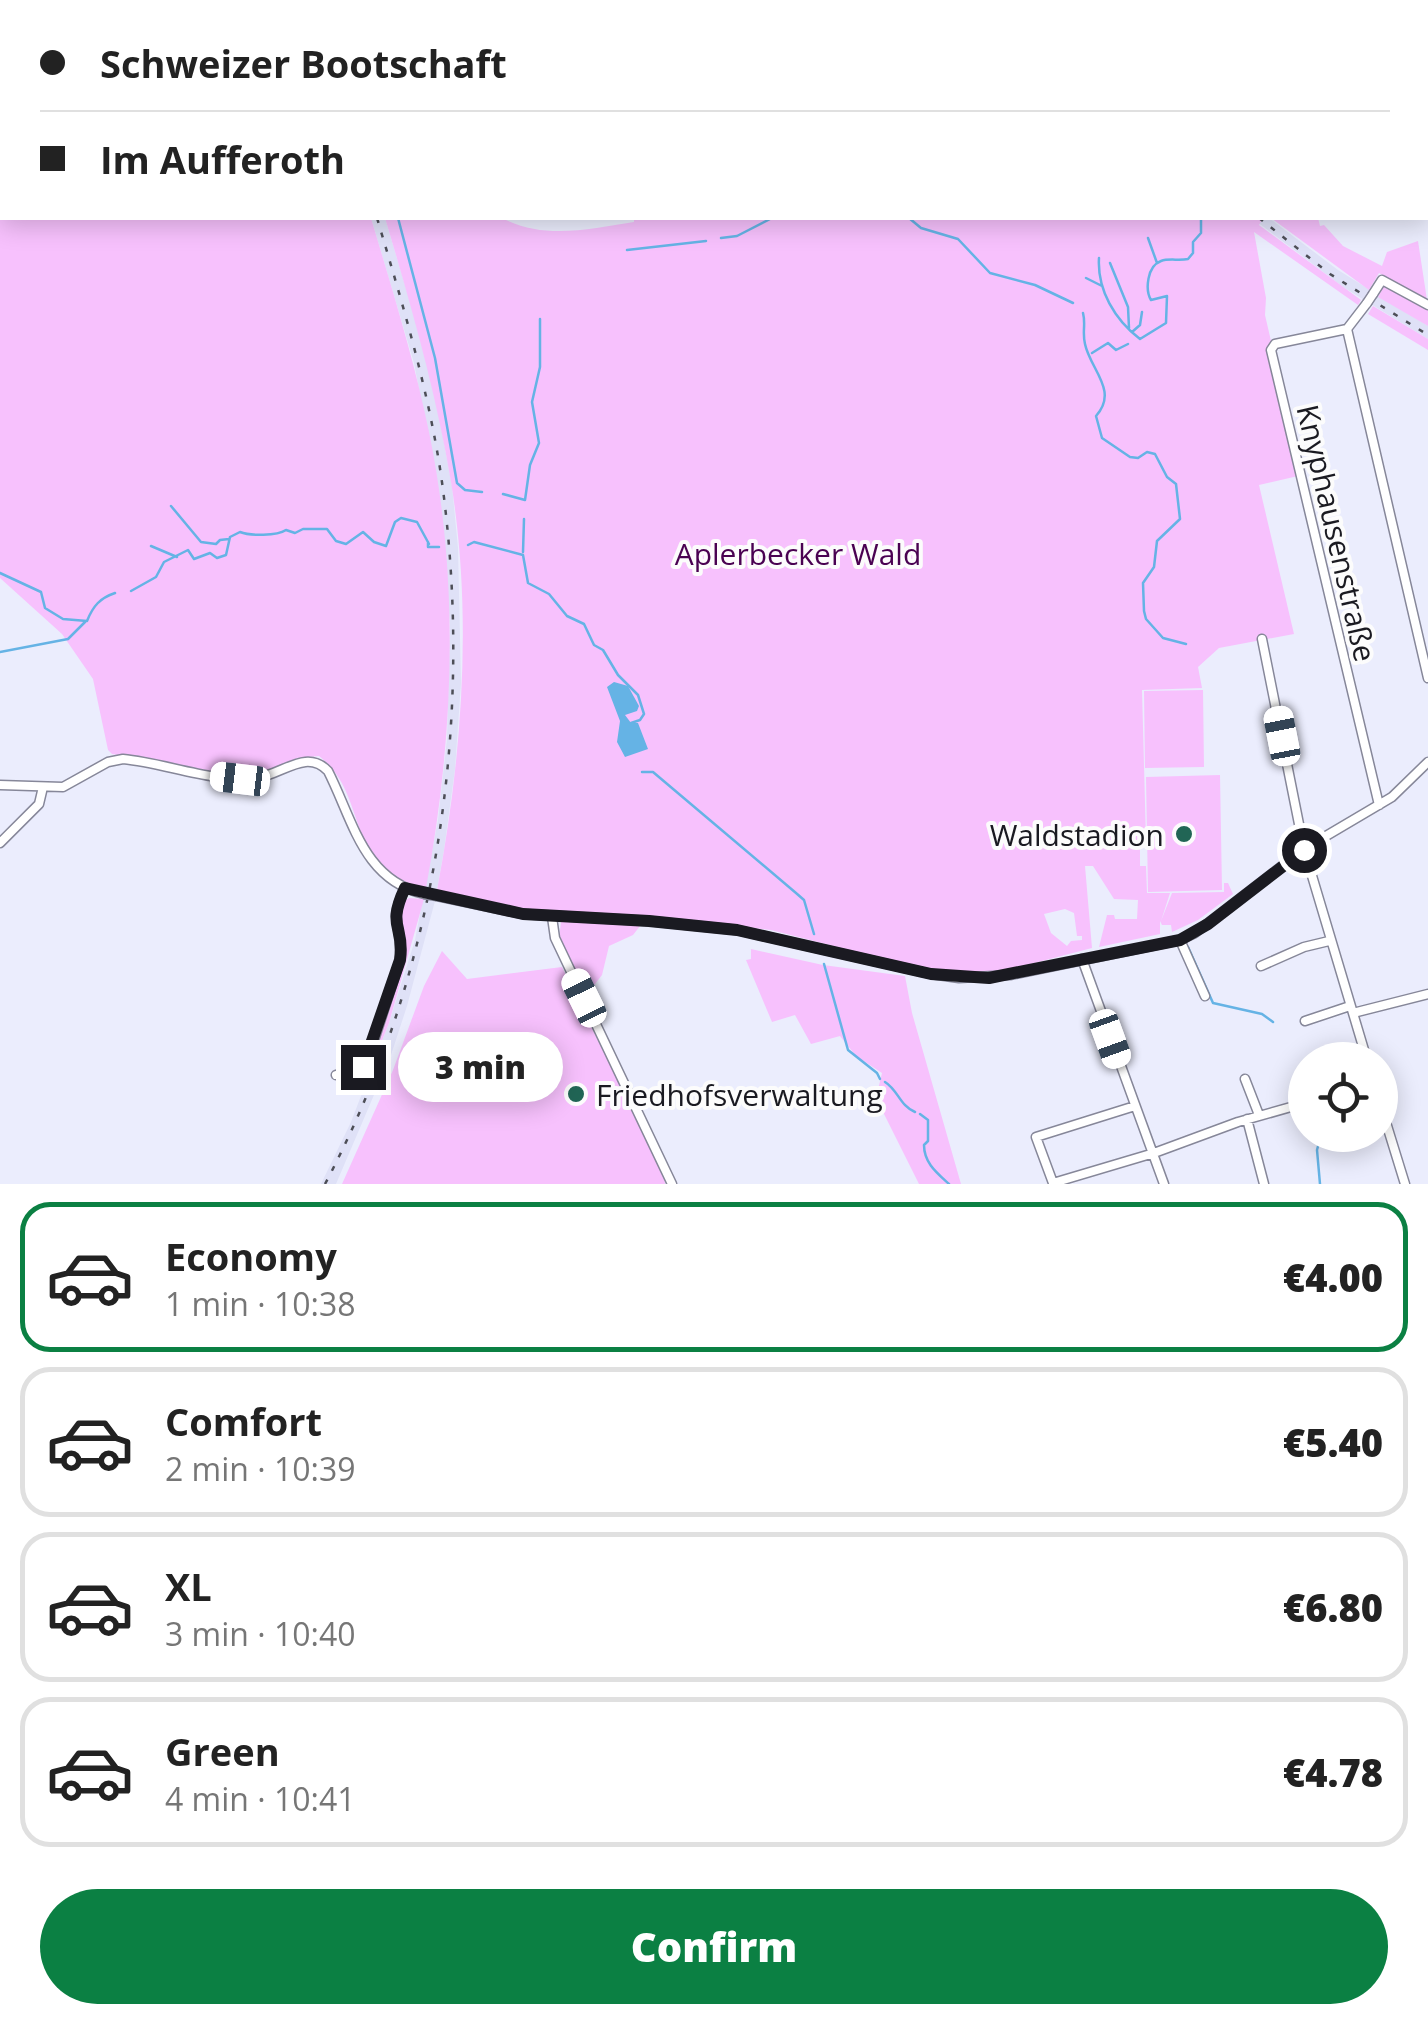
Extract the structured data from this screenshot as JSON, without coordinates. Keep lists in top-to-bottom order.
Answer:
{
  "streets": {
    "street": ["Knyphausenstraße"]
  },
  "parks": ["Aplerbecker Wald"],
  "places": ["Waldstadion", "Friedhofsverwaltung"],
  "page": {
    "banner": ["Schweizer Bootschaft", "Im Aufferoth"],
    "bubble": "3 min",
    "list": [
      {
        "name": "Economy",
        "note": "1 min · 10:38",
        "value": "€4.00"
      },
      {
        "name": "Comfort",
        "note": "2 min · 10:39",
        "value": "€5.40"
      },
      {
        "name": "XL",
        "note": "3 min · 10:40",
        "value": "€6.80"
      },
      {
        "name": "Green",
        "note": "4 min · 10:41",
        "value": "€4.78"
      }
    ],
    "buttons": "Confirm"
  }
}
